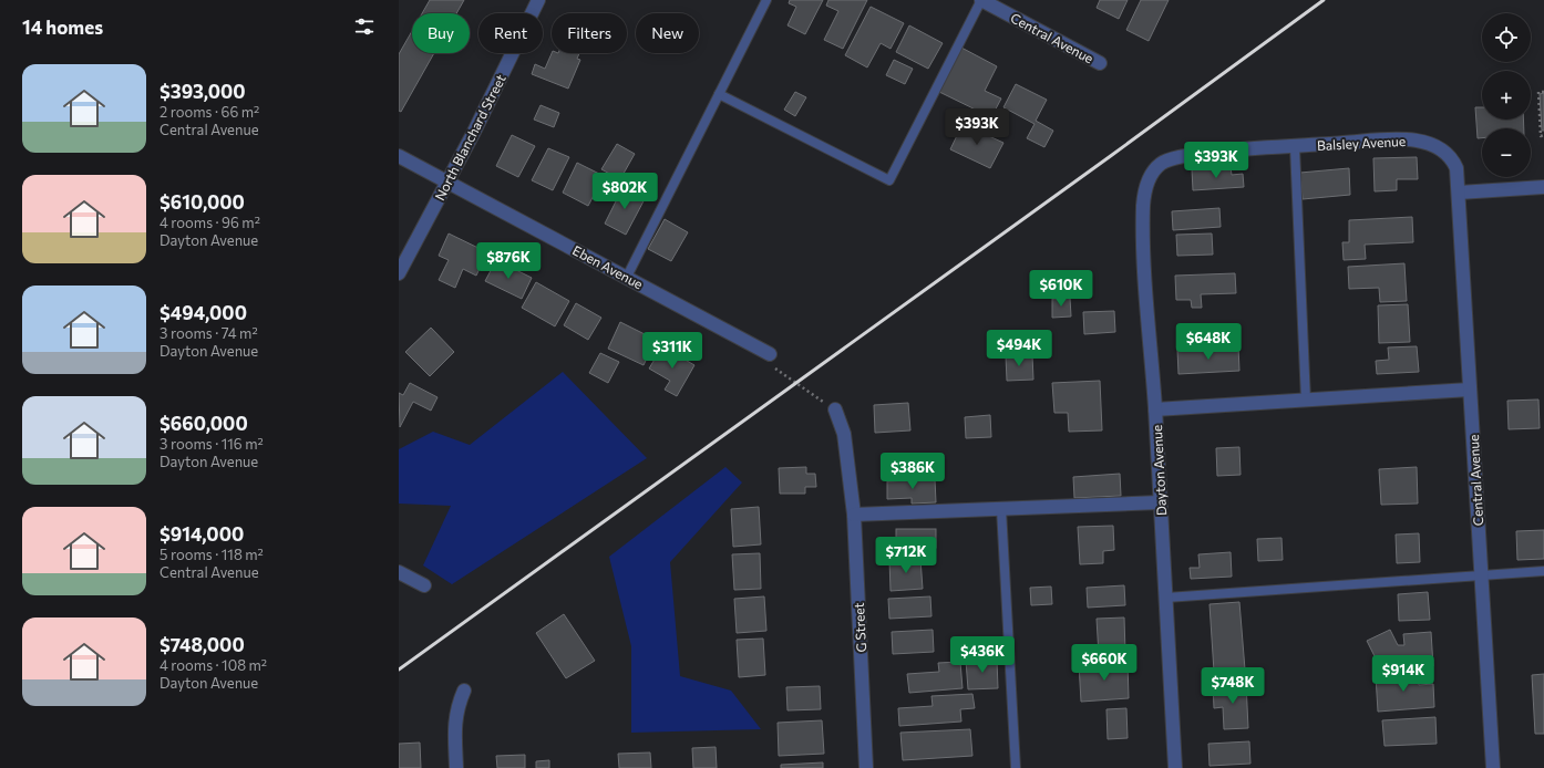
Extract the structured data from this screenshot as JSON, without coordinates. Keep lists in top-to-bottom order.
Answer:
{
  "streets": {
    "street": [
      "Central Avenue",
      "North Blanchard Street",
      "Balsley Avenue",
      "Eben Avenue",
      "Dayton Avenue",
      "G Street"
    ]
  },
  "crossings": [
    ["Central Avenue", "Balsley Avenue"],
    ["North Blanchard Street", "Eben Avenue"],
    ["Balsley Avenue", "Dayton Avenue"]
  ],
  "page": {
    "heading": "14 homes",
    "map_buttons": ["+", "−"],
    "chip": [
      "Buy",
      "Rent",
      "Filters",
      "New"
    ],
    "list": [
      {
        "name": "$393,000",
        "note": "2 rooms · 66 m² · Central Avenue"
      },
      {
        "name": "$610,000",
        "note": "4 rooms · 96 m² · Dayton Avenue"
      },
      {
        "name": "$494,000",
        "note": "3 rooms · 74 m² · Dayton Avenue"
      },
      {
        "name": "$660,000",
        "note": "3 rooms · 116 m² · Dayton Avenue"
      },
      {
        "name": "$914,000",
        "note": "5 rooms · 118 m² · Central Avenue"
      },
      {
        "name": "$748,000",
        "note": "4 rooms · 108 m² · Dayton Avenue"
      }
    ],
    "price": [
      "$393K",
      "$393K",
      "$802K",
      "$876K",
      "$610K",
      "$648K",
      "$494K",
      "$311K",
      "$386K",
      "$712K",
      "$436K",
      "$660K",
      "$914K",
      "$748K"
    ]
  }
}
